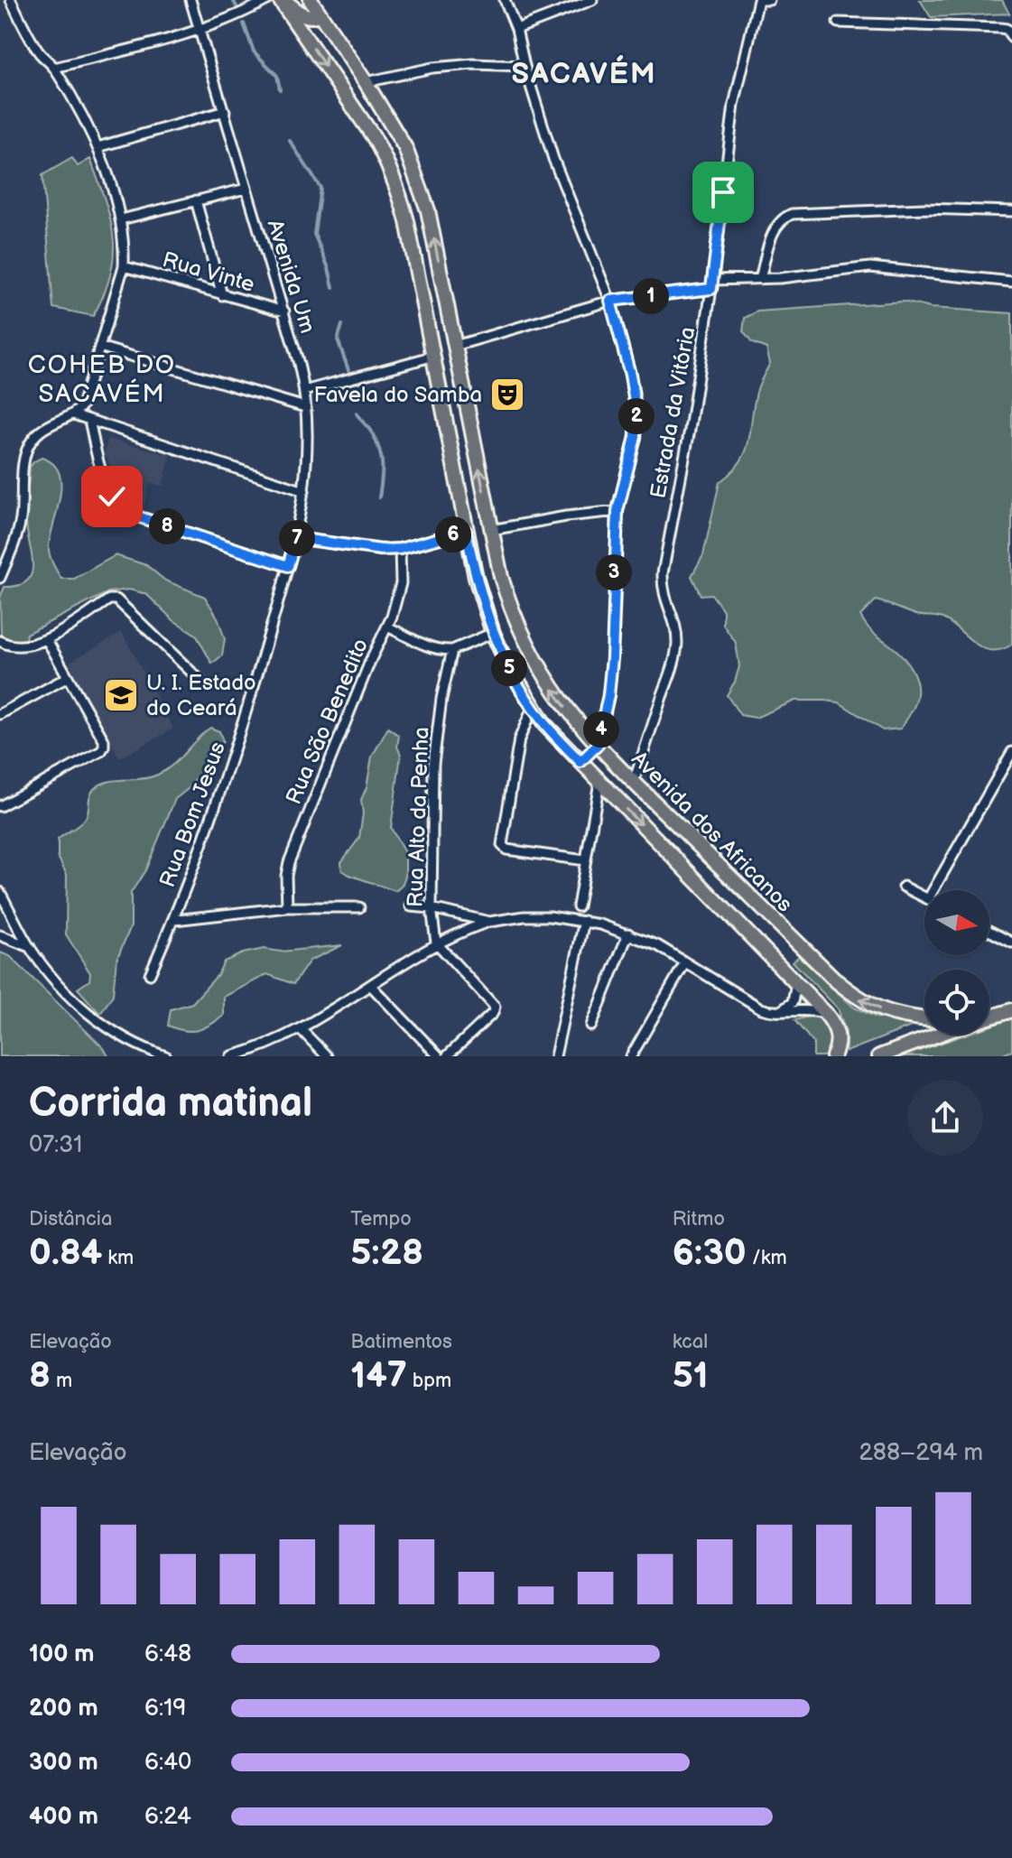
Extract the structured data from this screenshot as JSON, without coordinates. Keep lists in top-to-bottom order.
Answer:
{
  "streets": {
    "main road": ["Avenida dos Africanos"],
    "street": [
      "Rua Vinte",
      "Avenida Um",
      "Estrada da Vitória",
      "Rua São Benedito",
      "Rua Bom Jesus",
      "Rua Alto da Penha"
    ]
  },
  "crossings": [
    ["Rua Vinte", "Avenida Um"],
    ["Avenida Um", "Rua Bom Jesus"],
    ["Estrada da Vitória", "Avenida dos Africanos"]
  ],
  "districts": ["SACAVÉM", "COHEB DO SACAVÉM"],
  "places": {
    "theatre": ["Favela do Samba"],
    "school or university": ["U. I. Estado do Ceará"]
  },
  "north": "right",
  "page": {
    "pins": [
      "1",
      "2",
      "8",
      "6",
      "7",
      "3",
      "5",
      "4"
    ],
    "heading": ["Corrida matinal", "07:31"],
    "stats": [
      ["Distância", "0.84 km"],
      ["Tempo", "5:28"],
      ["Ritmo", "6:30 /km"],
      ["Elevação", "8 m"],
      ["Batimentos", "147 bpm"],
      ["kcal", "51"]
    ],
    "chart": ["Elevação", "288–294 m"],
    "list": [
      {
        "name": "100 m",
        "note": "6:48"
      },
      {
        "name": "200 m",
        "note": "6:19"
      },
      {
        "name": "300 m",
        "note": "6:40"
      },
      {
        "name": "400 m",
        "note": "6:24"
      }
    ]
  }
}
